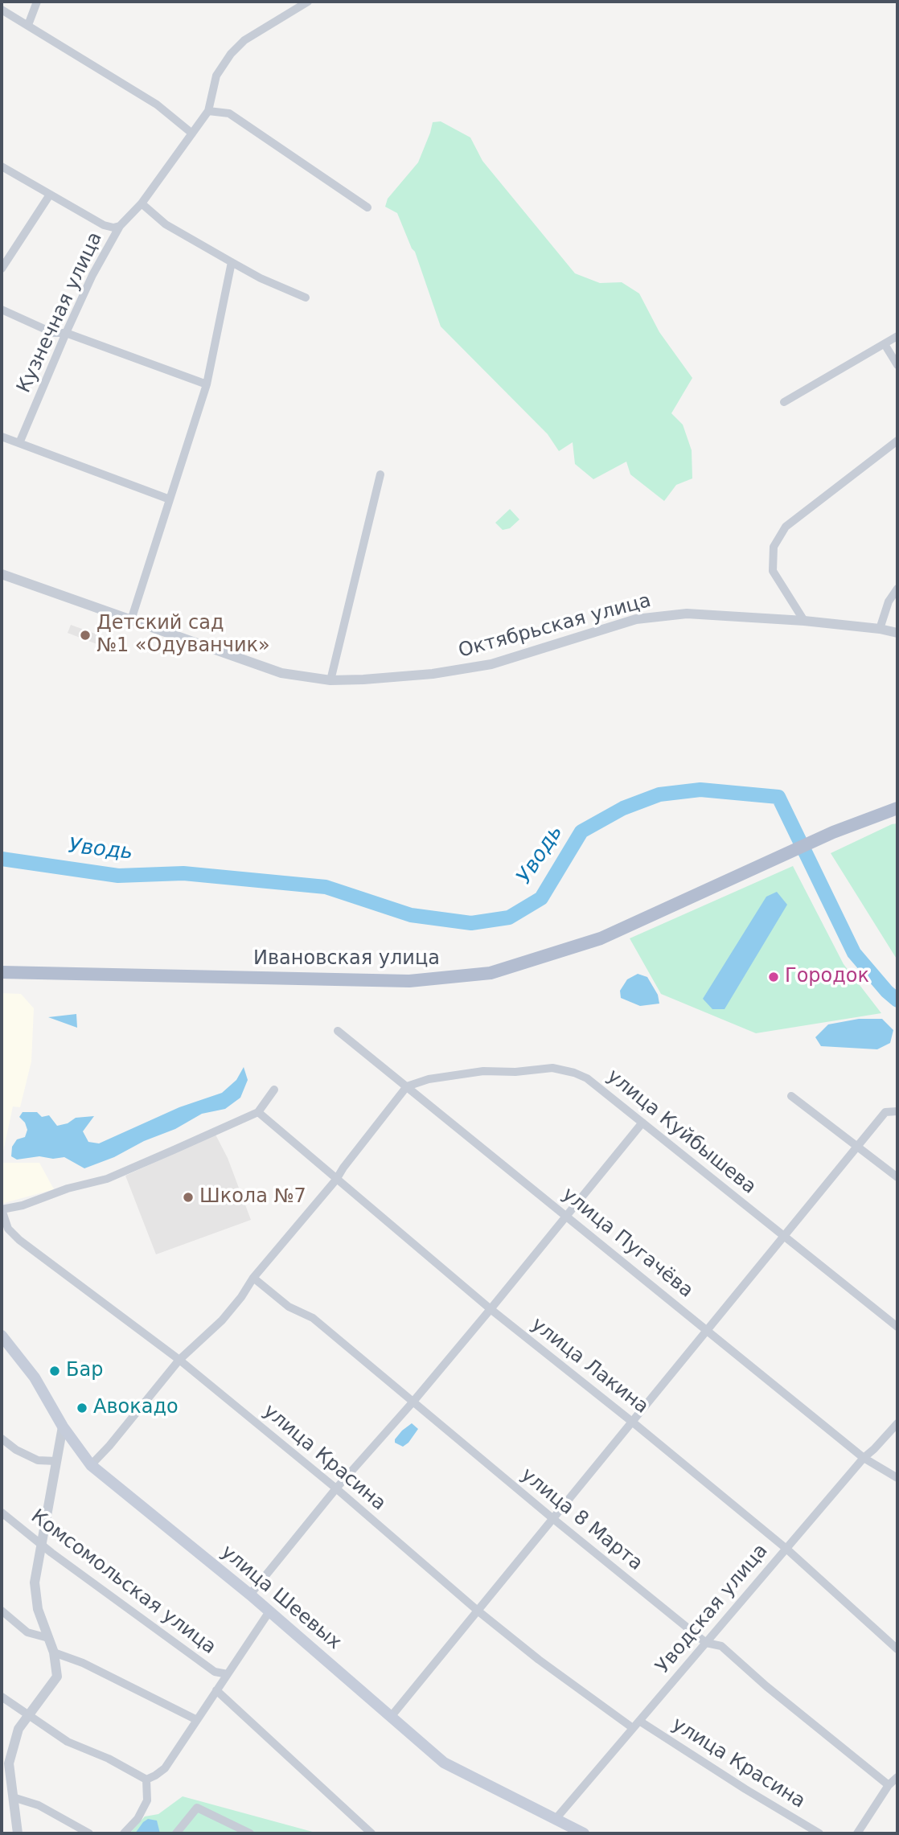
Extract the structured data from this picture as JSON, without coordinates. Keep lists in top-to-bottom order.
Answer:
{
  "streets": {
    "main road": ["Ивановская улица", "улица Шеевых"],
    "street": [
      "Кузнечная улица",
      "Октябрьская улица",
      "улица Куйбышева",
      "улица Пугачёва",
      "улица Лакина",
      "улица Красина",
      "улица 8 Марта",
      "Комсомольская улица",
      "Уводская улица"
    ]
  },
  "crossings": [
    ["улица Куйбышева", "улица Пугачёва"],
    ["улица Пугачёва", "Уводская улица"],
    ["улица Лакина", "Уводская улица"],
    ["улица Красина", "Уводская улица"],
    ["улица 8 Марта", "Уводская улица"],
    ["улица Шеевых", "Уводская улица"]
  ],
  "water": ["Уводь"],
  "places": [
    "Детский сад №1 «Одуванчик»",
    "Городок",
    "Школа №7",
    "Бар",
    "Авокадо"
  ]
}
